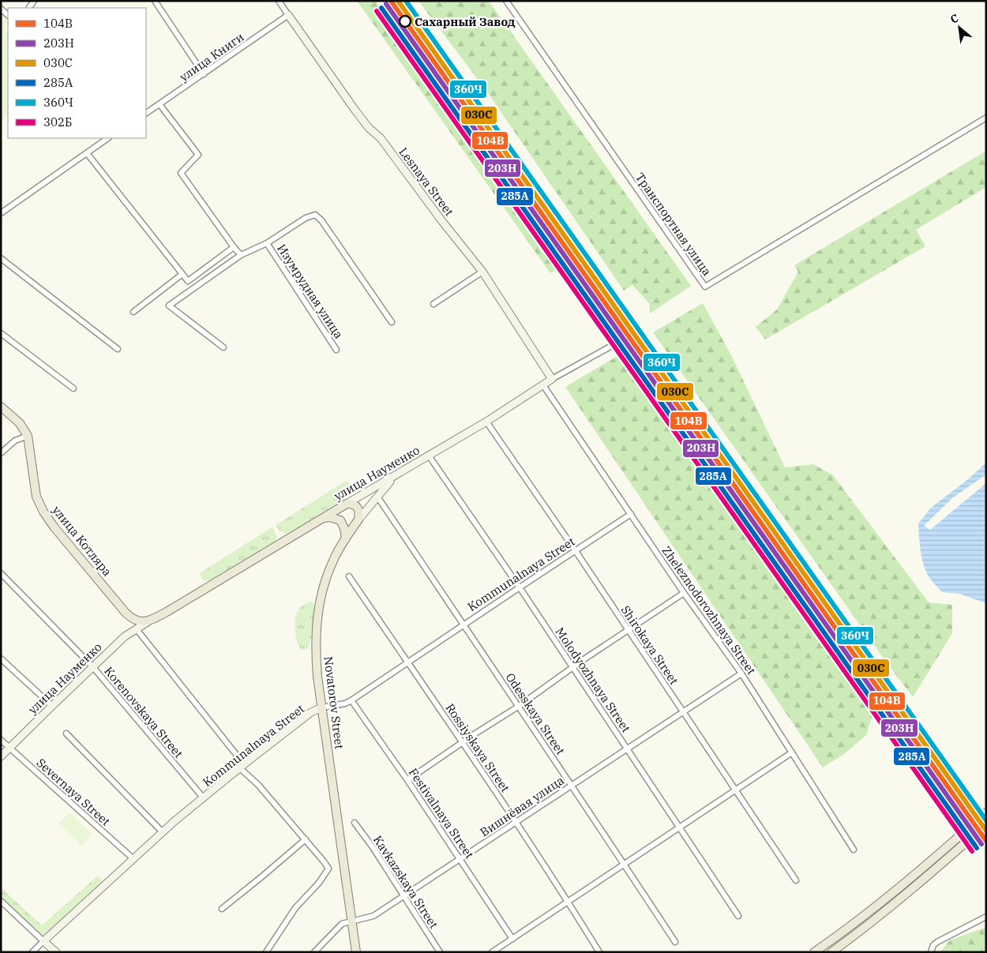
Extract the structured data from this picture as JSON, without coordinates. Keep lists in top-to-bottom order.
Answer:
{
  "streets": {
    "main road": [
      "Lesnaya Street",
      "улица Науменко",
      "улица Котляра",
      "Kommunalnaya Street",
      "Novatorov Street"
    ],
    "street": [
      "улица Книги",
      "Транспортная улица",
      "Изумрудная улица",
      "Zheleznodorozhnaya Street",
      "Shirokaya Street",
      "Molodyozhnaya Street",
      "Korenovskaya Street",
      "Odesskaya Street",
      "Rossiyskaya Street",
      "Severnaya Street",
      "Вишнёвая улица",
      "Festivalnaya Street",
      "Kavkazskaya Street"
    ]
  },
  "crossings": [
    ["улица Книги", "Lesnaya Street"],
    ["Lesnaya Street", "улица Науменко"],
    ["улица Науменко", "улица Котляра"],
    ["улица Науменко", "Zheleznodorozhnaya Street"],
    ["улица Науменко", "Shirokaya Street"],
    ["улица Науменко", "Molodyozhnaya Street"],
    ["улица Науменко", "Novatorov Street"],
    ["улица Науменко", "Korenovskaya Street"],
    ["улица Науменко", "Severnaya Street"],
    ["Kommunalnaya Street", "Zheleznodorozhnaya Street"],
    ["Kommunalnaya Street", "Shirokaya Street"],
    ["Kommunalnaya Street", "Molodyozhnaya Street"],
    ["Kommunalnaya Street", "Novatorov Street"],
    ["Kommunalnaya Street", "Korenovskaya Street"],
    ["Kommunalnaya Street", "Odesskaya Street"],
    ["Kommunalnaya Street", "Rossiyskaya Street"],
    ["Kommunalnaya Street", "Severnaya Street"],
    ["Kommunalnaya Street", "Festivalnaya Street"],
    ["Zheleznodorozhnaya Street", "Вишнёвая улица"],
    ["Shirokaya Street", "Вишнёвая улица"],
    ["Molodyozhnaya Street", "Вишнёвая улица"],
    ["Novatorov Street", "Odesskaya Street"],
    ["Novatorov Street", "Вишнёвая улица"],
    ["Odesskaya Street", "Вишнёвая улица"],
    ["Rossiyskaya Street", "Вишнёвая улица"],
    ["Вишнёвая улица", "Festivalnaya Street"],
    ["Вишнёвая улица", "Kavkazskaya Street"]
  ],
  "places": ["Сахарный Завод"],
  "lines": [
    "transit line 104В",
    "transit line 030C",
    "transit line 360Ч",
    "transit line 203Н",
    "transit line 285А",
    "transit line 302Б"
  ],
  "legend": [
    "104В",
    "203Н",
    "030C",
    "285А",
    "360Ч",
    "302Б"
  ],
  "north": "top left"
}
